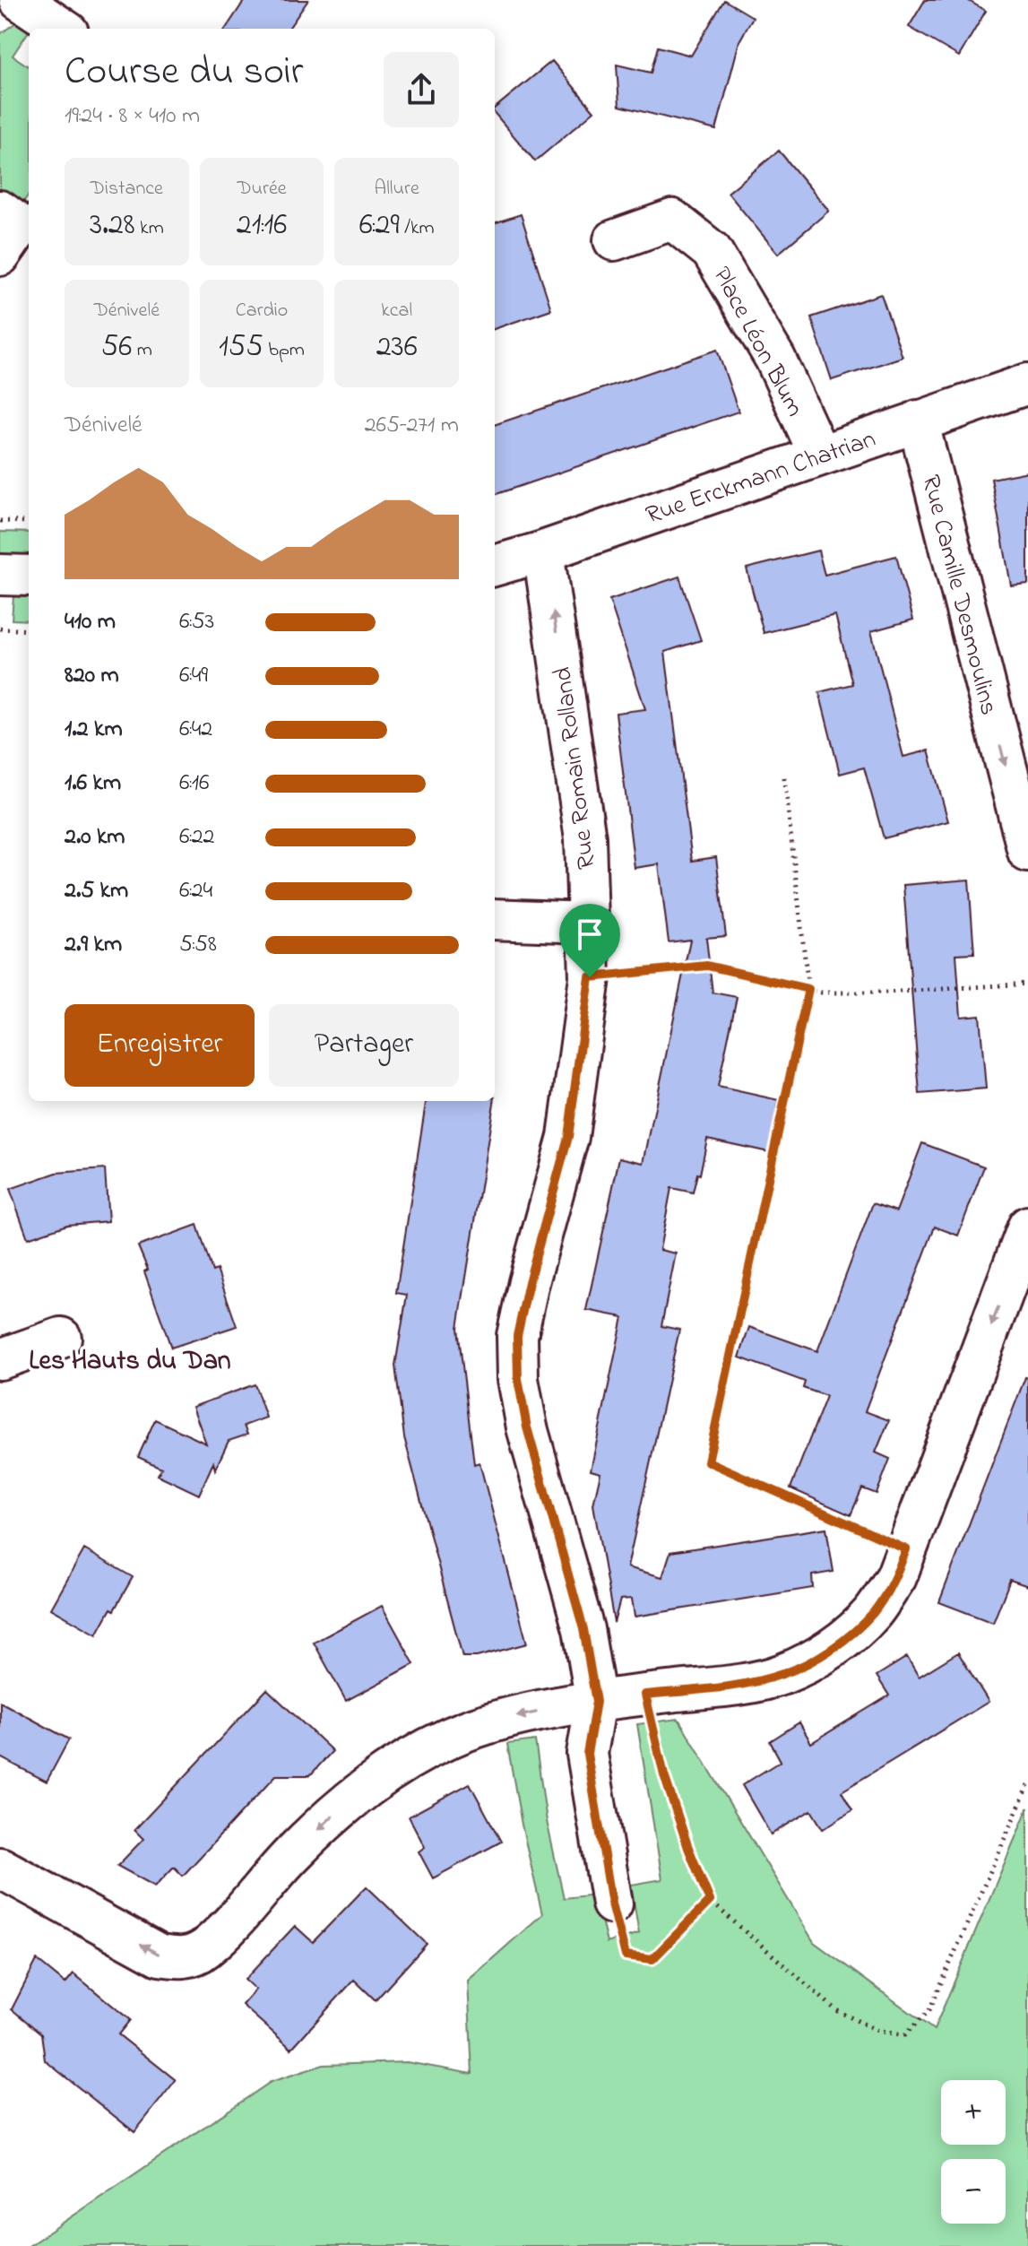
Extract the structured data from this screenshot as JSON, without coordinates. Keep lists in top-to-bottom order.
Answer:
{
  "streets": {
    "street": [
      "Place Léon Blum",
      "Rue Erckmann Chatrian",
      "Rue Camille Desmoulins",
      "Rue Romain Rolland"
    ]
  },
  "crossings": [
    ["Place Léon Blum", "Rue Erckmann Chatrian"],
    ["Rue Erckmann Chatrian", "Rue Camille Desmoulins"],
    ["Rue Erckmann Chatrian", "Rue Romain Rolland"]
  ],
  "one_way": ["Rue Camille Desmoulins"],
  "districts": ["Les Hauts du Dan"],
  "page": {
    "heading": ["Course du soir", "19:24 · 8 × 410 m"],
    "stats": [
      ["Distance", "3.28 km"],
      ["Durée", "21:16"],
      ["Allure", "6:29 /km"],
      ["Dénivelé", "56 m"],
      ["Cardio", "155 bpm"],
      ["kcal", "236"]
    ],
    "chart": ["Dénivelé", "265–271 m"],
    "list": [
      {
        "name": "410 m",
        "note": "6:53"
      },
      {
        "name": "820 m",
        "note": "6:49"
      },
      {
        "name": "1.2 km",
        "note": "6:42"
      },
      {
        "name": "1.6 km",
        "note": "6:16"
      },
      {
        "name": "2.0 km",
        "note": "6:22"
      },
      {
        "name": "2.5 km",
        "note": "6:24"
      },
      {
        "name": "2.9 km",
        "note": "5:58"
      }
    ],
    "buttons": ["Enregistrer", "Partager"],
    "map_buttons": ["+", "−"]
  }
}
